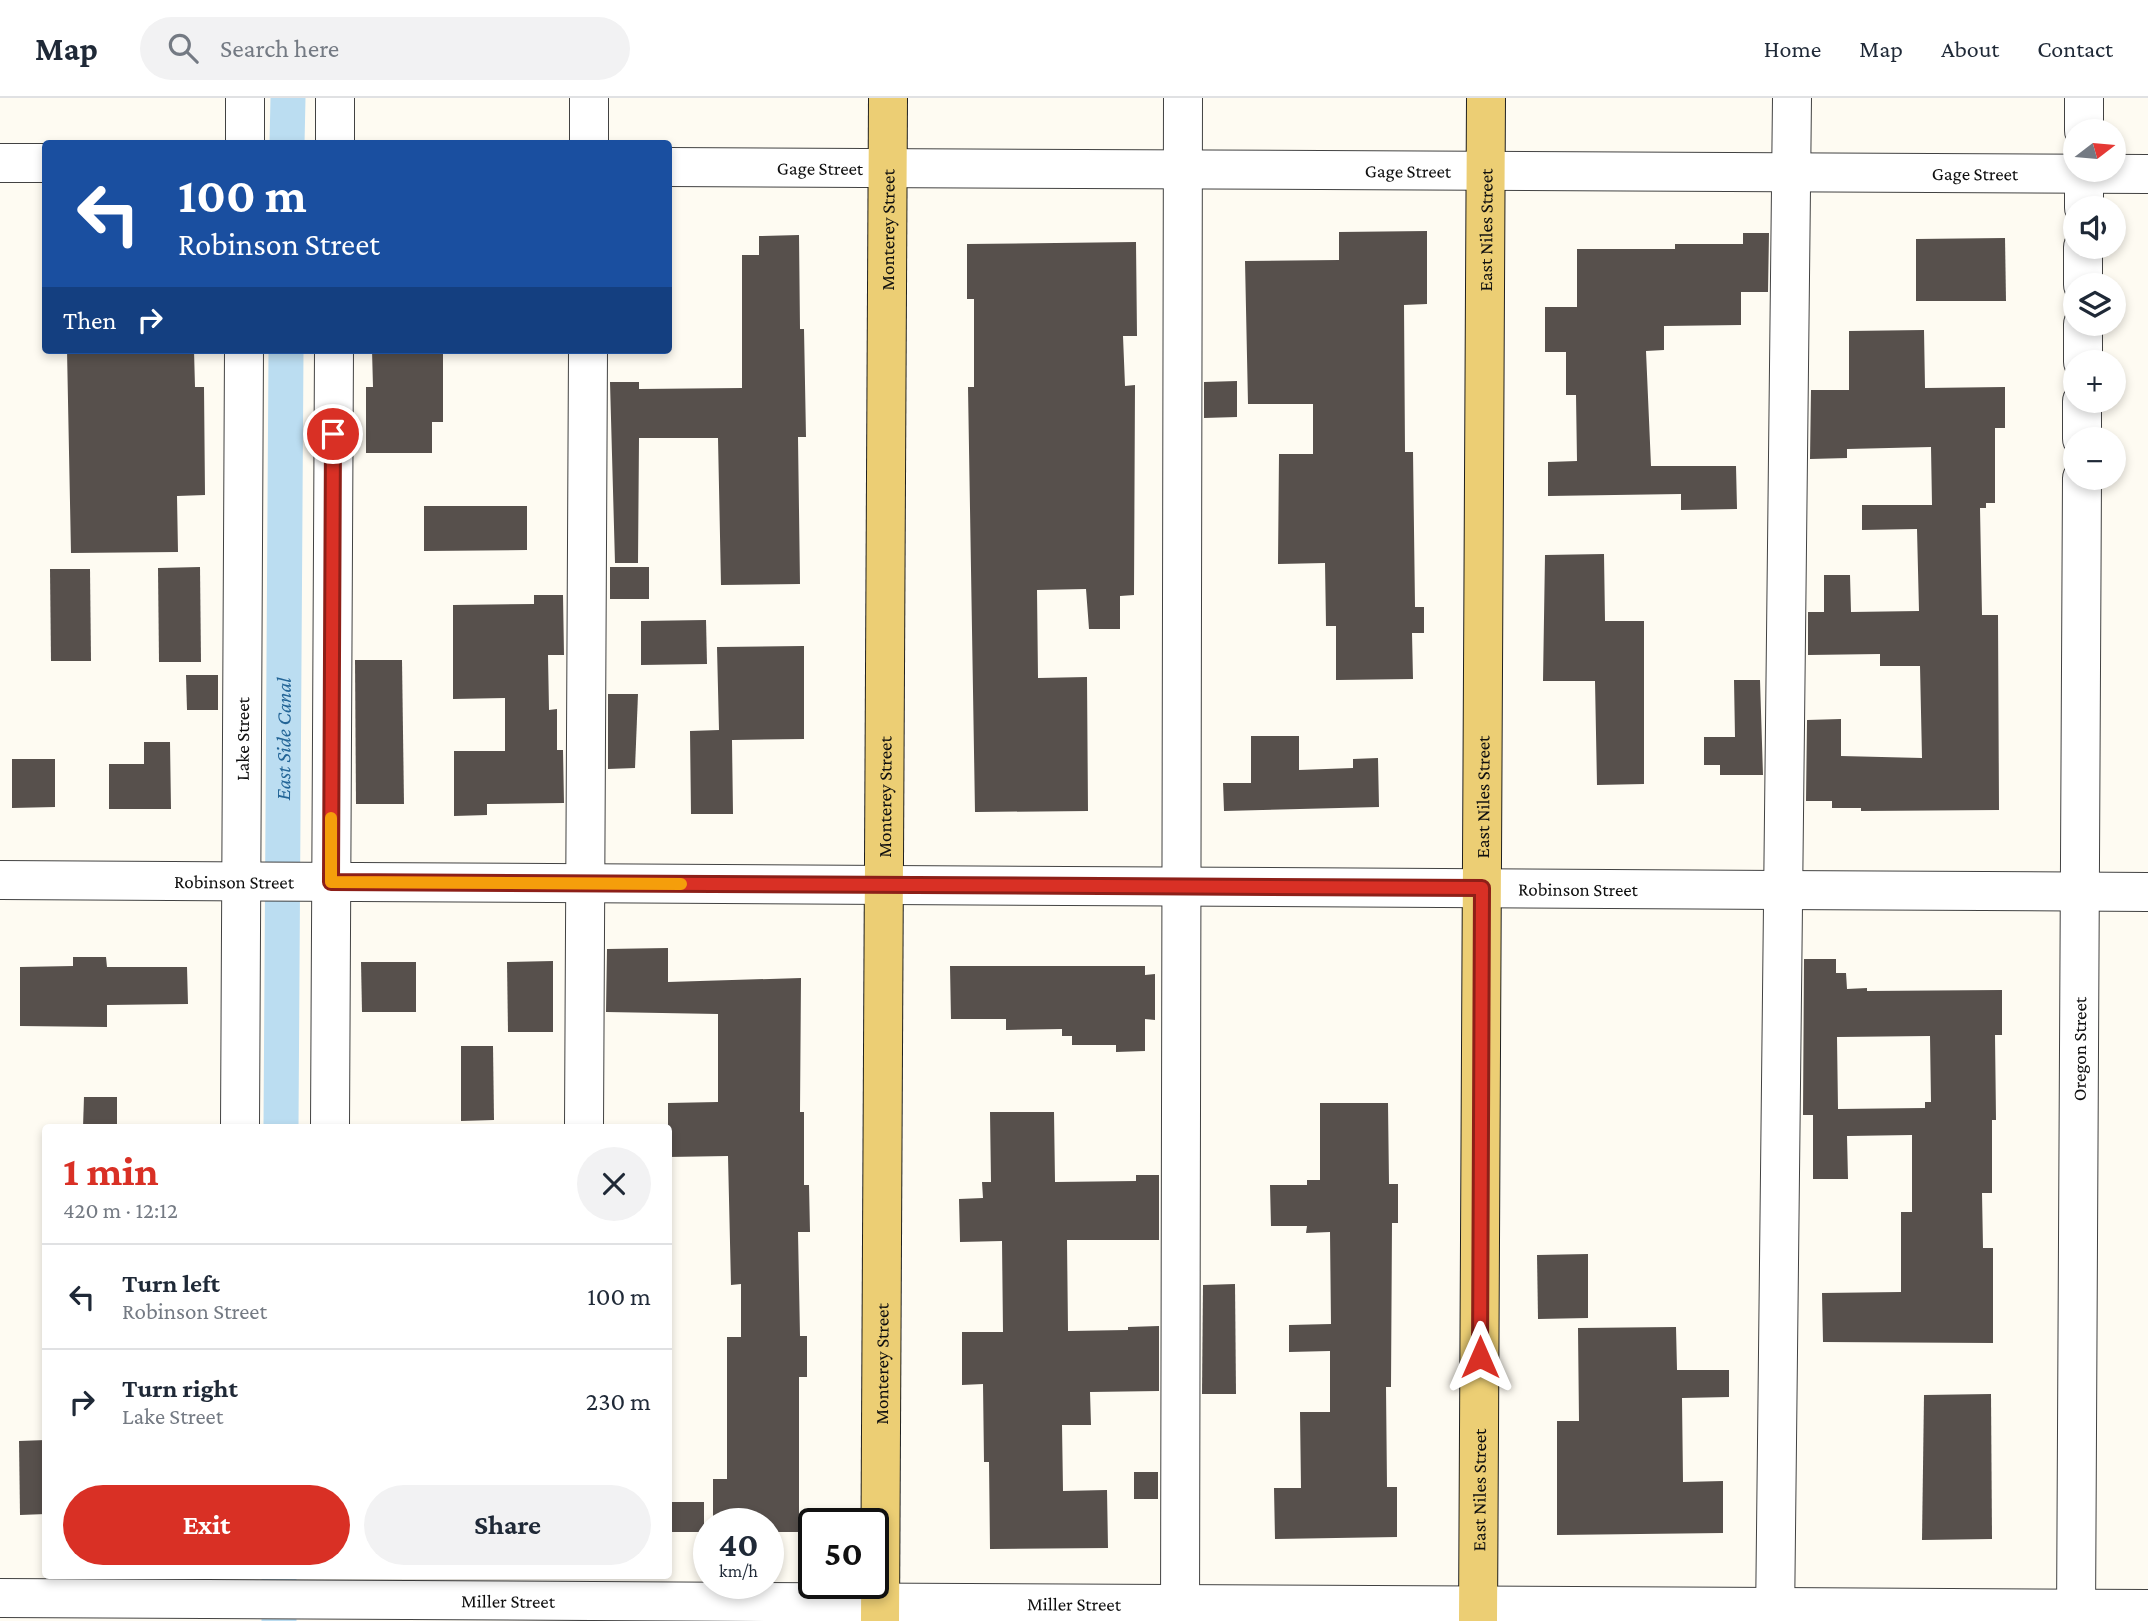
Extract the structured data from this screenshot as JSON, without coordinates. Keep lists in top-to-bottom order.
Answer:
{
  "streets": {
    "main road": ["Monterey Street", "East Niles Street"],
    "street": [
      "Gage Street",
      "Lake Street",
      "Robinson Street",
      "Oregon Street",
      "Miller Street"
    ]
  },
  "crossings": [
    ["Gage Street", "Monterey Street"],
    ["Gage Street", "East Niles Street"],
    ["Monterey Street", "Robinson Street"],
    ["Monterey Street", "Miller Street"],
    ["East Niles Street", "Robinson Street"],
    ["East Niles Street", "Miller Street"],
    ["Lake Street", "Robinson Street"],
    ["Robinson Street", "Oregon Street"],
    ["Oregon Street", "Miller Street"]
  ],
  "water": ["East Side Canal"],
  "north": "right",
  "page": {
    "header": "Map",
    "search": "Search here",
    "nav": [
      "Home",
      "Map",
      "About",
      "Contact"
    ],
    "map_buttons": ["+", "−"],
    "turn": ["100 m", "Robinson Street"],
    "then": "Then",
    "heading": ["1 min", "420 m · 12:12"],
    "list": [
      {
        "name": "Turn left",
        "note": "Robinson Street",
        "value": "100 m"
      },
      {
        "name": "Turn right",
        "note": "Lake Street",
        "value": "230 m"
      }
    ],
    "buttons": ["Exit", "Share"],
    "speed": "40 km/h",
    "limit": "50"
  }
}
